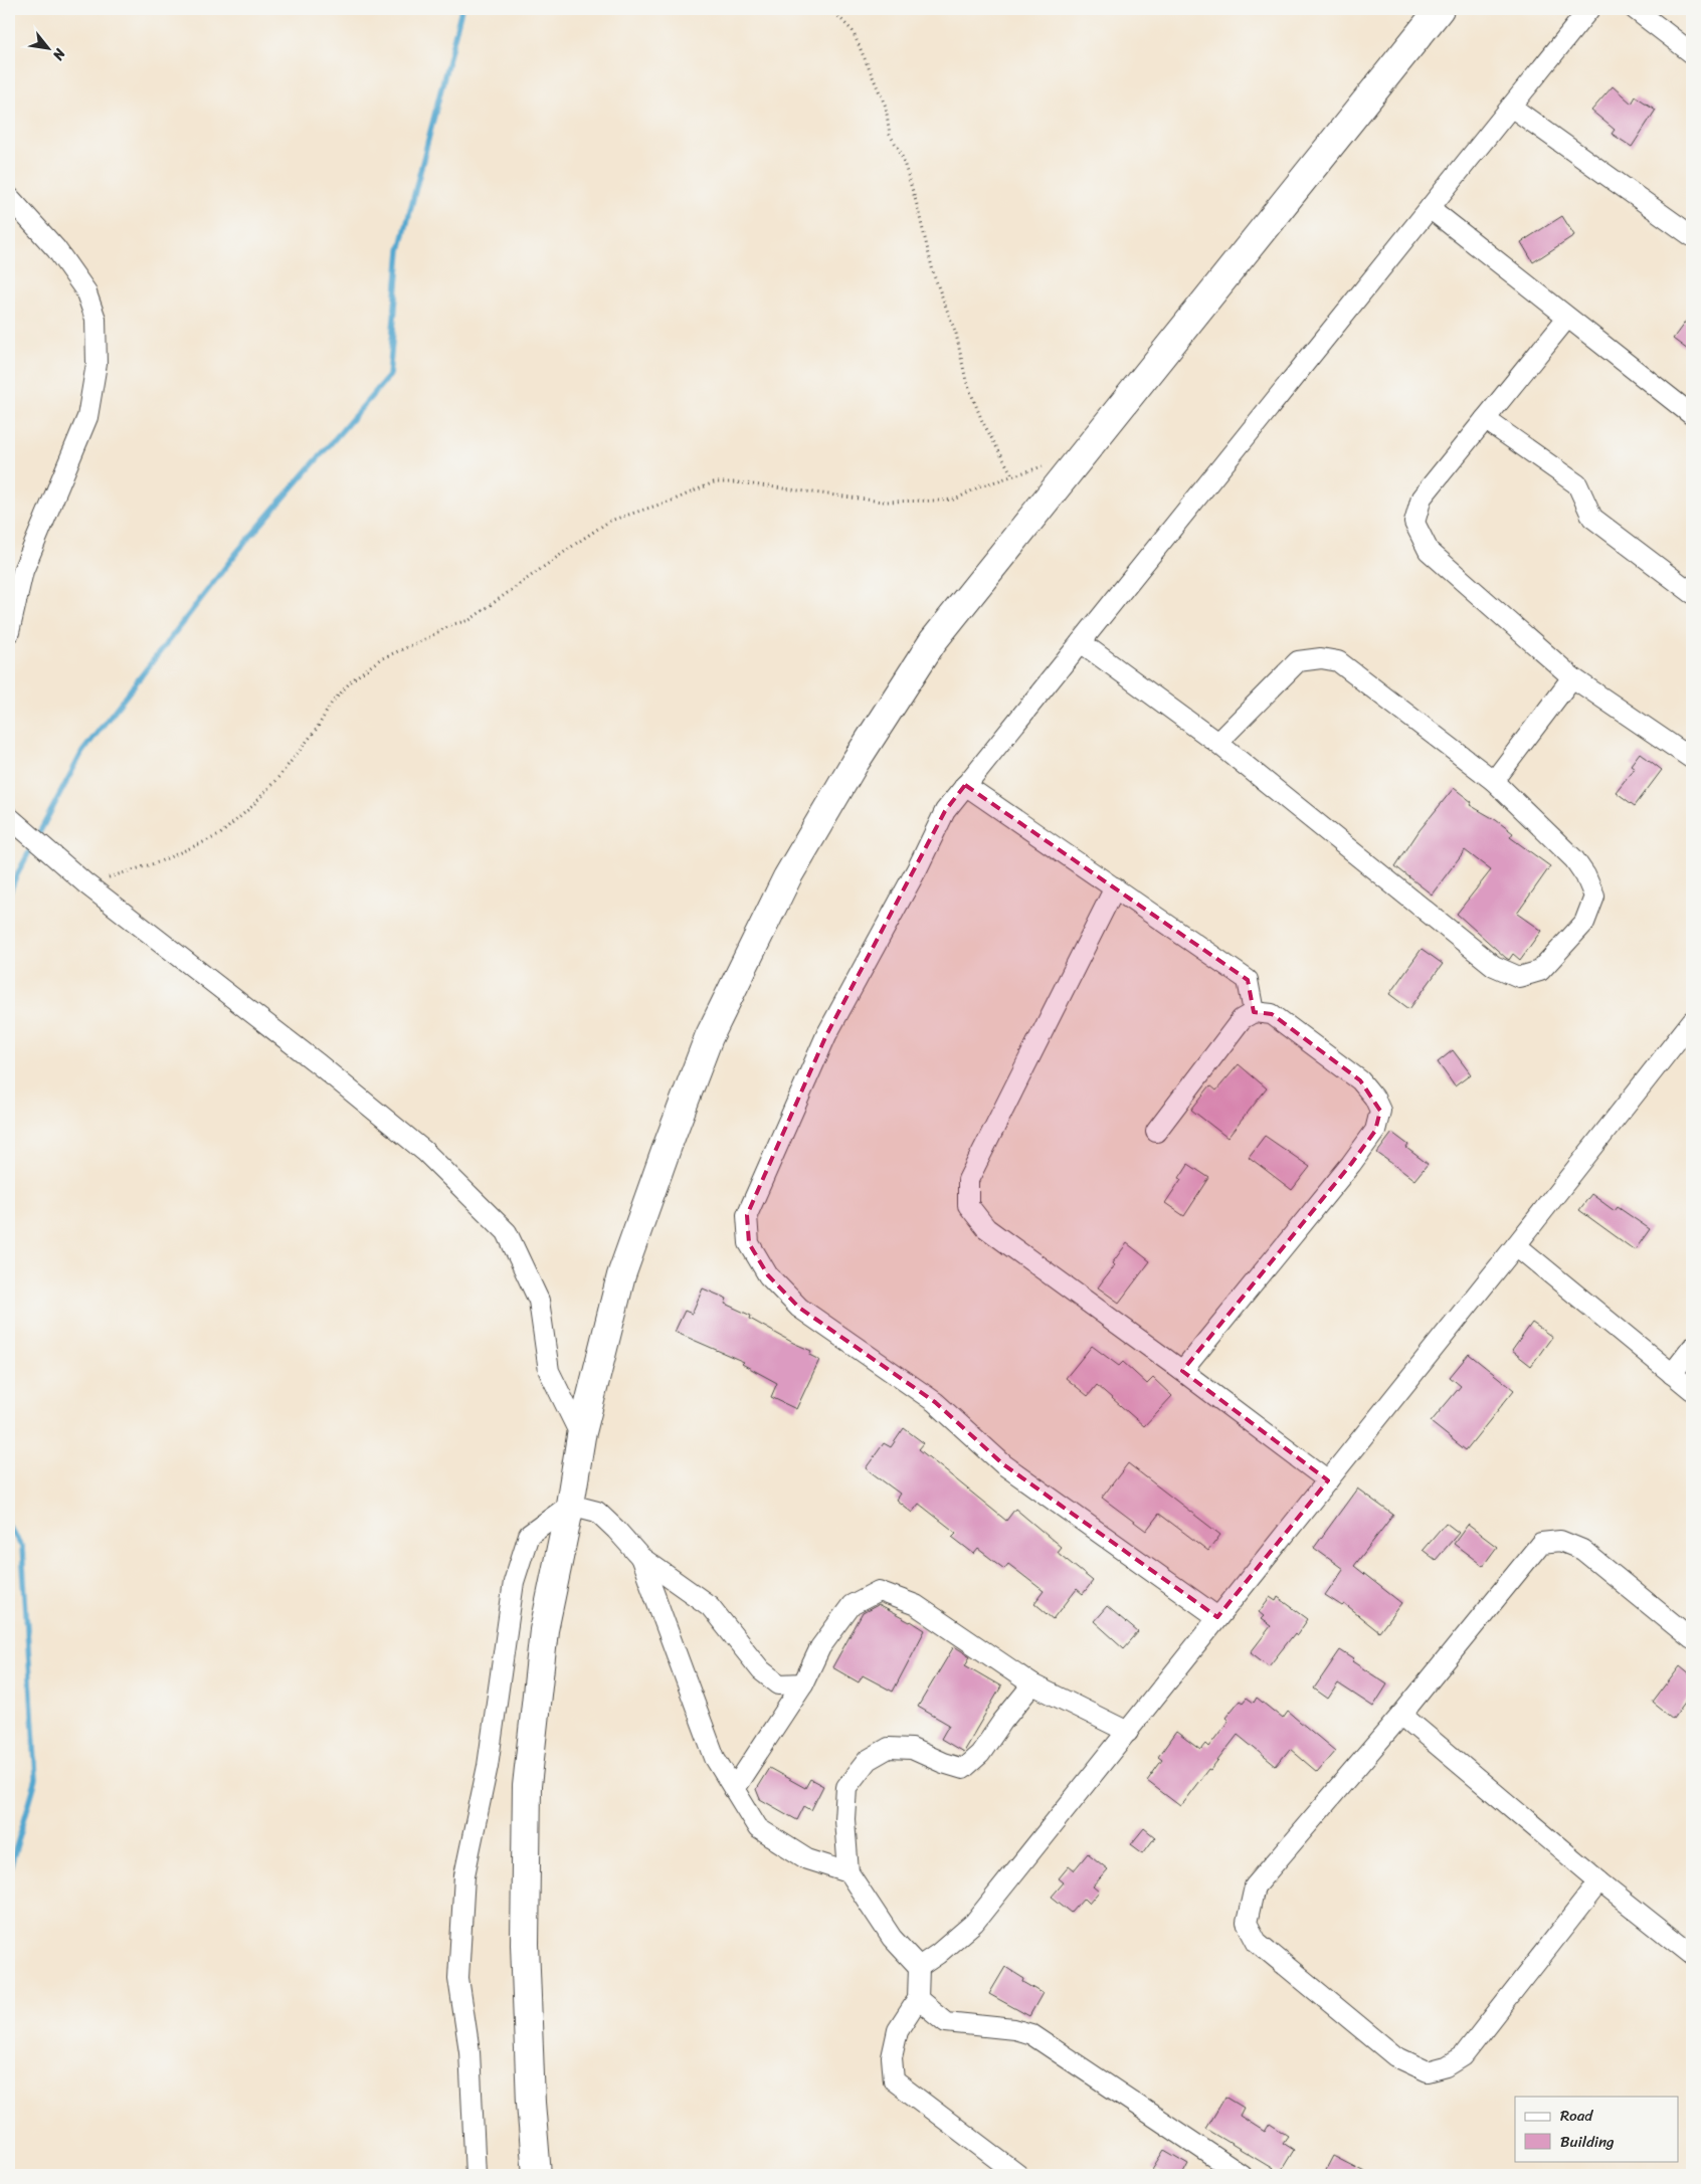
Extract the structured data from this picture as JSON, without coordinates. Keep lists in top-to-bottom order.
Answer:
{
  "legend": ["Road", "Building"],
  "north": "bottom right"
}
